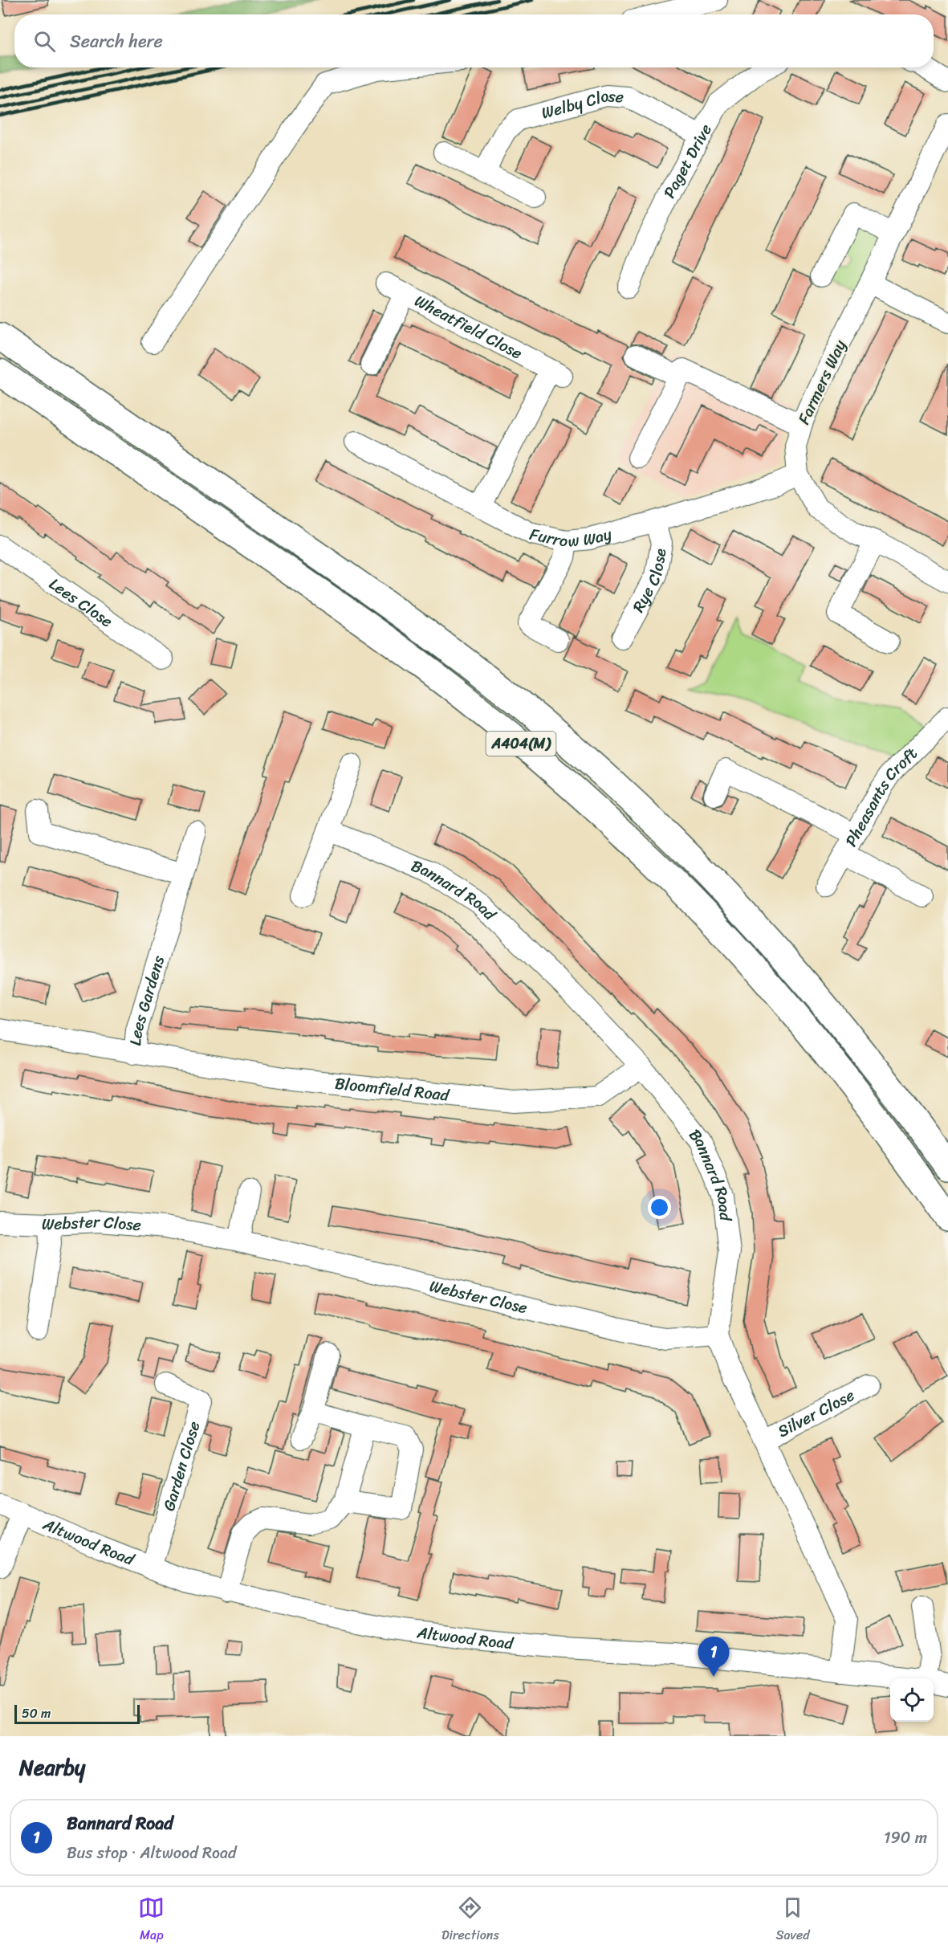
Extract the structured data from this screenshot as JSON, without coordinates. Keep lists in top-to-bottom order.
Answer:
{
  "streets": {
    "highway": ["A404(M)"],
    "street": [
      "Welby Close",
      "Paget Drive",
      "Wheatfield Close",
      "Farmers Way",
      "Furrow Way",
      "Rye Close",
      "Lees Close",
      "Pheasants Croft",
      "Bannard Road",
      "Lees Gardens",
      "Bloomfield Road",
      "Webster Close",
      "Silver Close",
      "Garden Close",
      "Altwood Road"
    ]
  },
  "crossings": [
    ["Welby Close", "Paget Drive"],
    ["Wheatfield Close", "Furrow Way"],
    ["Farmers Way", "Furrow Way"],
    ["Furrow Way", "Rye Close"],
    ["Bannard Road", "Bloomfield Road"],
    ["Bannard Road", "Webster Close"],
    ["Bannard Road", "Silver Close"],
    ["Bannard Road", "Altwood Road"],
    ["Lees Gardens", "Bloomfield Road"],
    ["Garden Close", "Altwood Road"]
  ],
  "scale_bar": "50 m",
  "page": {
    "search": "Search here",
    "pins": "1",
    "scale": "50 m",
    "heading": "Nearby",
    "list": [
      {
        "mark": "1",
        "name": "Bannard Road",
        "note": "Bus stop · Altwood Road",
        "value": "190 m"
      }
    ],
    "nav": ["Map", "Directions", "Saved"]
  }
}
